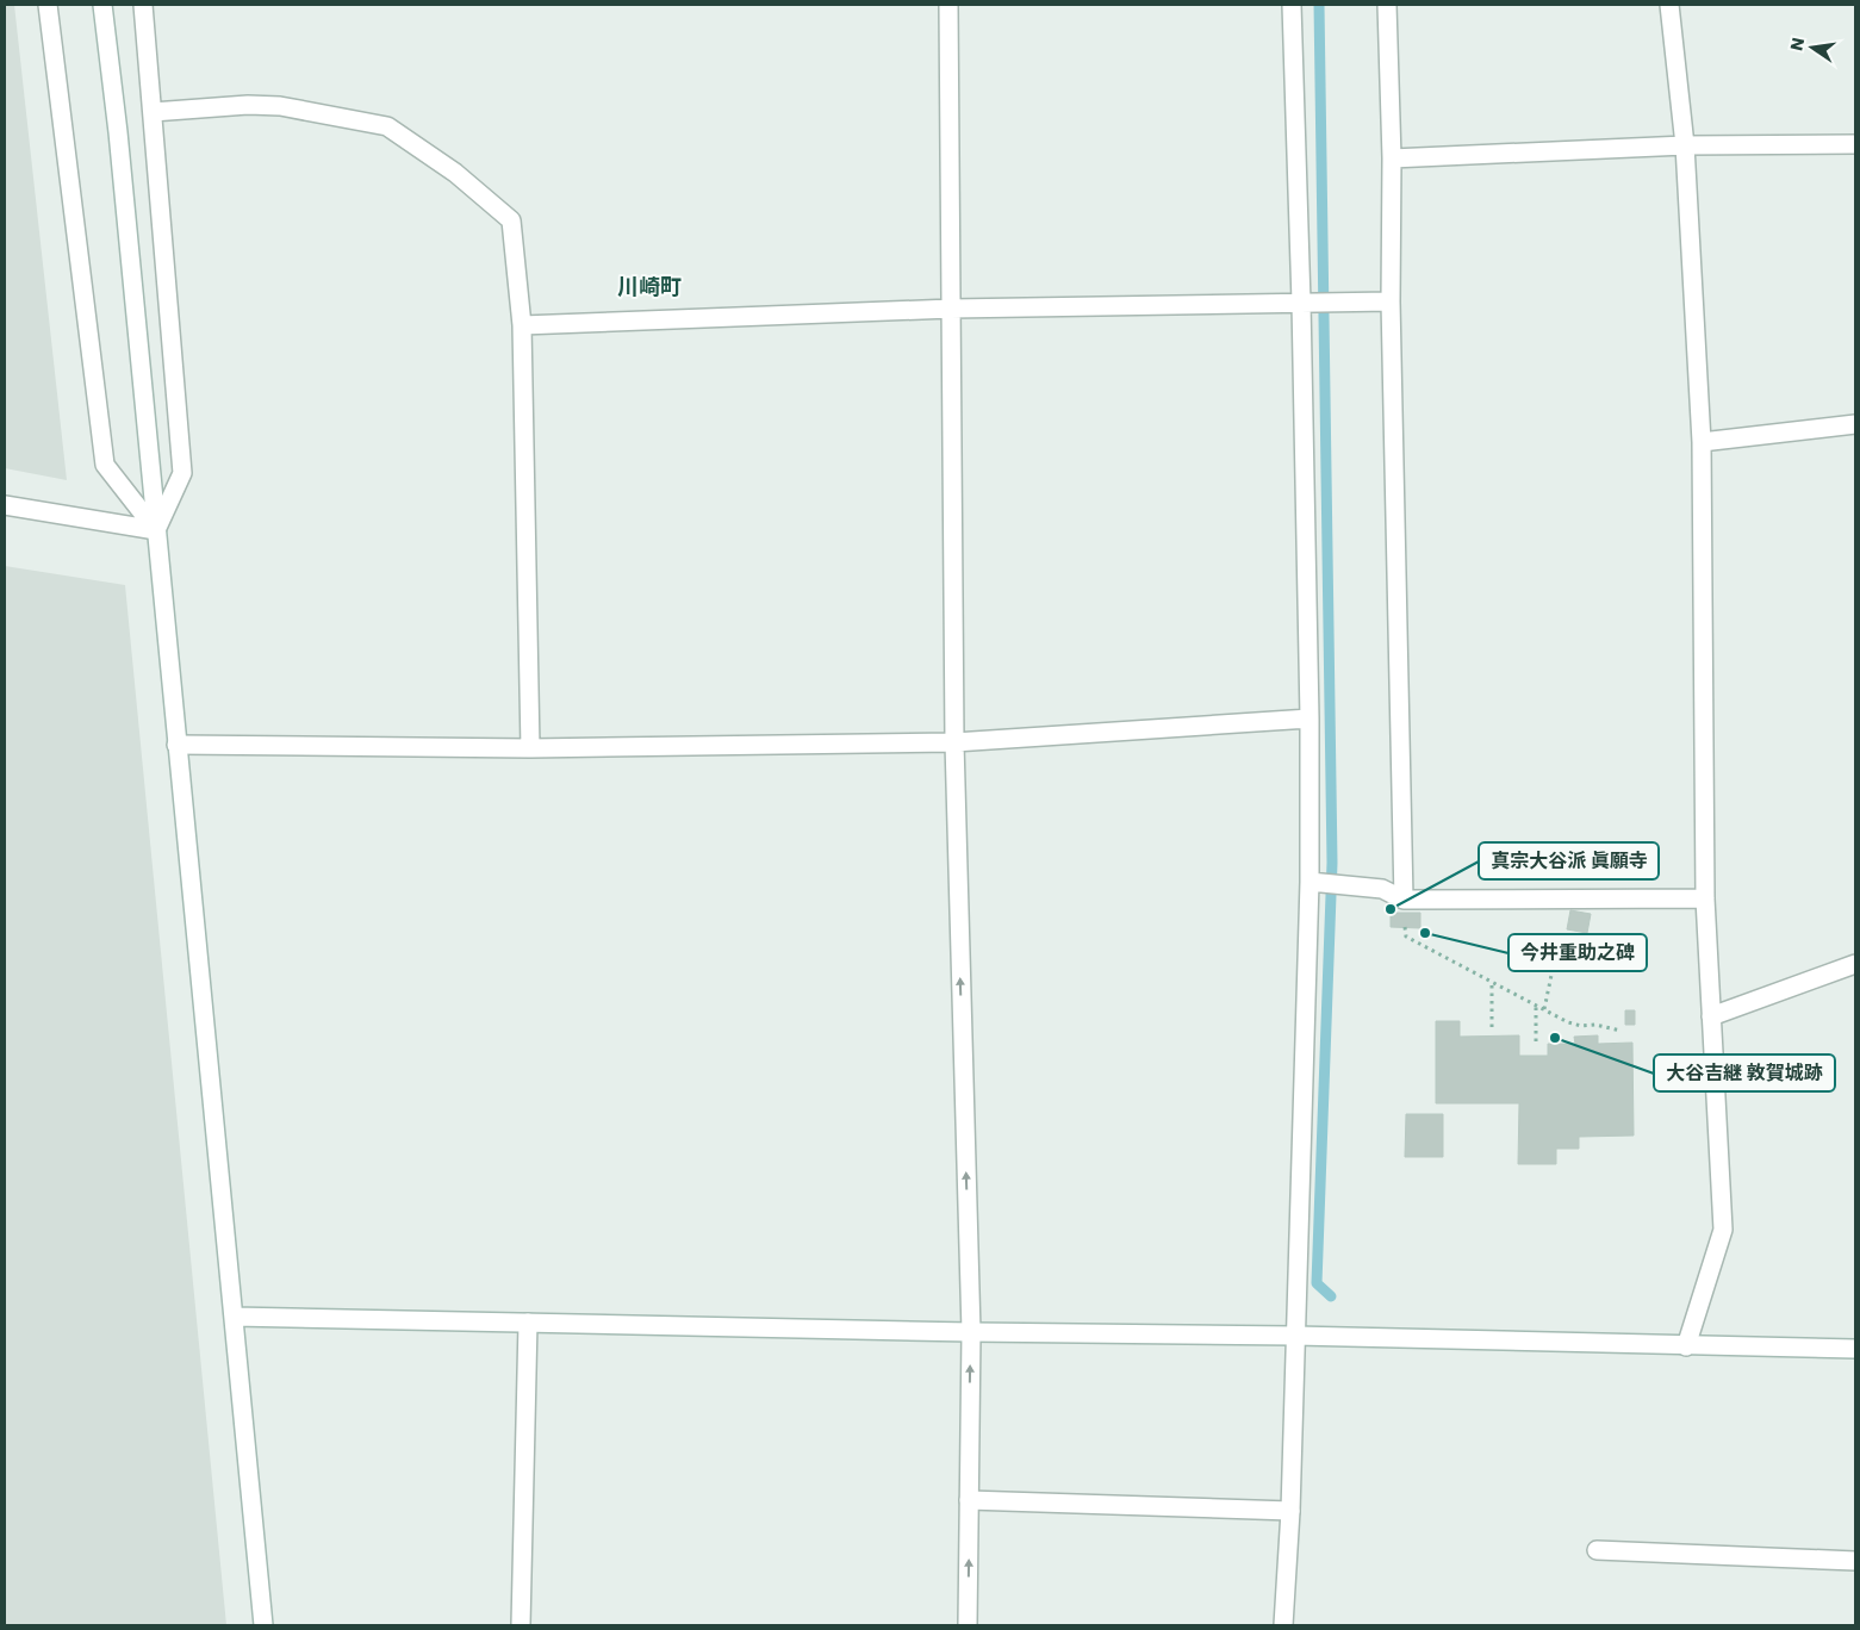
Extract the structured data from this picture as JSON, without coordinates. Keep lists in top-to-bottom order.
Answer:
{
  "districts": ["川崎町"],
  "places": ["真宗大谷派 眞願寺", "今井重助之碑", "大谷吉継 敦賀城跡"],
  "north": "left"
}
